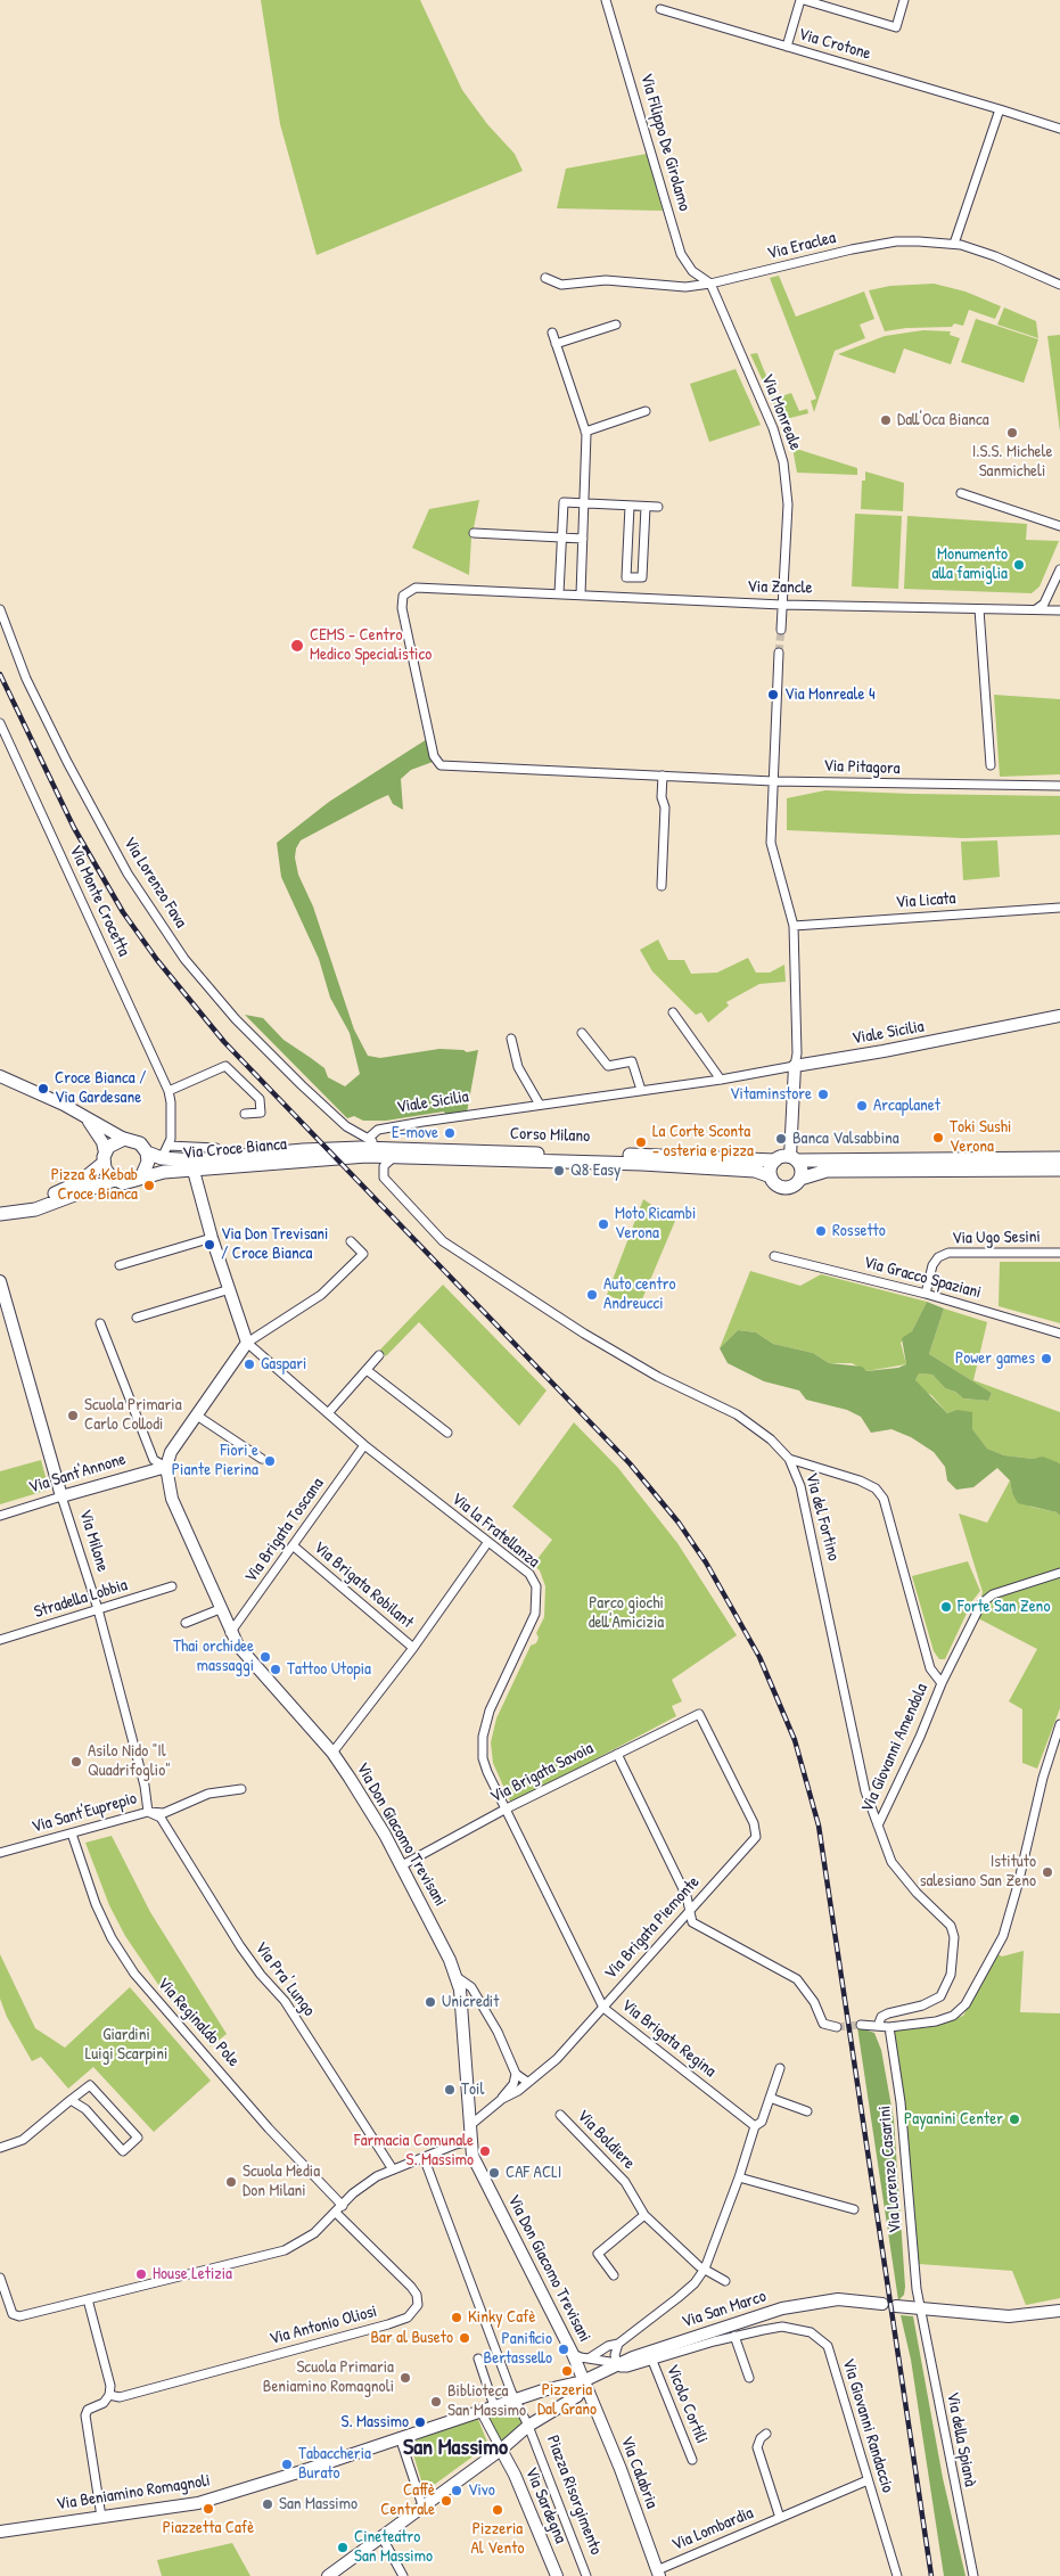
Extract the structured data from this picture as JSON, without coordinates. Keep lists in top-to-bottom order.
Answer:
{
  "streets": {
    "main road": ["Corso Milano", "Via Croce Bianca"],
    "street": [
      "Via Crotone",
      "Via Filippo De Girolamo",
      "Via Eraclea",
      "Via Monreale",
      "Via Zancle",
      "Via Pitagora",
      "Via Lorenzo Fava",
      "Via Monte Crocetta",
      "Via Licata",
      "Viale Sicilia",
      "Via Ugo Sesini",
      "Via Gracco Spaziani",
      "Via Sant'Annone",
      "Via del Fortino",
      "Via Brigata Toscana",
      "Via la Fratellanza",
      "Via Milone",
      "Via Brigata Robilant",
      "Stradella Lobbia",
      "Via Giovanni Amendola",
      "Via Brigata Savoia",
      "Via Sant'Euprepio",
      "Via Don Giacomo Trevisani",
      "Via Brigata Piemonte",
      "Via Pra' Lungo",
      "Via Reginaldo Pole",
      "Via Brigata Regina",
      "Via Boldiere",
      "Via Lorenzo Casarini",
      "Via San Marco",
      "Via Antonio Oliosi",
      "Vicolo Cortili",
      "Via Giovanni Randaccio",
      "Via della Spianà",
      "Via Calabria",
      "Via Beniamino Romagnoli",
      "Piazza Risorgimento",
      "Via Sardegna",
      "Via Lombardia"
    ]
  },
  "crossings": [
    ["Via Filippo De Girolamo", "Via Eraclea"],
    ["Via Filippo De Girolamo", "Via Monreale"],
    ["Via Eraclea", "Via Monreale"],
    ["Via Monreale", "Via Zancle"],
    ["Via Zancle", "Via Pitagora"],
    ["Via Lorenzo Fava", "Viale Sicilia"],
    ["Via Lorenzo Fava", "Corso Milano"],
    ["Via Monte Crocetta", "Via Croce Bianca"],
    ["Corso Milano", "Via Croce Bianca"],
    ["Corso Milano", "Via del Fortino"],
    ["Via Ugo Sesini", "Via Gracco Spaziani"],
    ["Via Sant'Annone", "Via Milone"],
    ["Via Sant'Annone", "Via Don Giacomo Trevisani"],
    ["Via del Fortino", "Via Giovanni Amendola"],
    ["Via Brigata Toscana", "Via la Fratellanza"],
    ["Via Brigata Toscana", "Via Brigata Robilant"],
    ["Via Brigata Toscana", "Via Don Giacomo Trevisani"],
    ["Via la Fratellanza", "Via Brigata Robilant"],
    ["Via la Fratellanza", "Via Brigata Savoia"],
    ["Via la Fratellanza", "Via Brigata Regina"],
    ["Via Milone", "Stradella Lobbia"],
    ["Via Milone", "Via Sant'Euprepio"],
    ["Via Milone", "Via Pra' Lungo"],
    ["Via Brigata Robilant", "Via Don Giacomo Trevisani"],
    ["Via Brigata Savoia", "Via Don Giacomo Trevisani"],
    ["Via Brigata Savoia", "Via Brigata Piemonte"],
    ["Via Brigata Savoia", "Via Brigata Regina"],
    ["Via Sant'Euprepio", "Via Pra' Lungo"],
    ["Via Sant'Euprepio", "Via Reginaldo Pole"],
    ["Via Don Giacomo Trevisani", "Via Brigata Piemonte"],
    ["Via Don Giacomo Trevisani", "Via San Marco"],
    ["Via Don Giacomo Trevisani", "Via Calabria"],
    ["Via Don Giacomo Trevisani", "Piazza Risorgimento"],
    ["Via Brigata Piemonte", "Via Brigata Regina"],
    ["Via Lorenzo Casarini", "Via della Spianà"],
    ["Via San Marco", "Via Giovanni Randaccio"],
    ["Via San Marco", "Via Calabria"],
    ["Via San Marco", "Piazza Risorgimento"],
    ["Vicolo Cortili", "Via Giovanni Randaccio"],
    ["Via Giovanni Randaccio", "Via Lombardia"],
    ["Via Calabria", "Piazza Risorgimento"],
    ["Via Calabria", "Via Lombardia"],
    ["Piazza Risorgimento", "Via Sardegna"]
  ],
  "districts": ["San Massimo"],
  "parks": ["Parco giochi dell'Amicizia", "Giardini Luigi Scarpini"],
  "places": [
    "Dall'Oca Bianca",
    "I.S.S. Michele Sanmicheli",
    "Monumento alla famiglia",
    "CEMS - Centro Medico Specialistico",
    "Via Monreale 4",
    "Croce Bianca / Via Gardesane",
    "Vitaminstore",
    "Arcaplanet",
    "E-move",
    "Toki Sushi Verona",
    "Banca Valsabbina",
    "La Corte Sconta - osteria e pizza",
    "Q8 Easy",
    "Pizza & Kebab Croce Bianca",
    "Moto Ricambi Verona",
    "Rossetto",
    "Via Don Trevisani / Croce Bianca",
    "Auto centro Andreucci",
    "Power games",
    "Gaspari",
    "Scuola Primaria Carlo Collodi",
    "Fiori e Piante Pierina",
    "Forte San Zeno",
    "Thai orchidee massaggi",
    "Tattoo Utopia",
    "Asilo Nido \"Il Quadrifoglio\"",
    "Istituto salesiano San Zeno",
    "Unicredit",
    "Toil",
    "Payanini Center",
    "Farmacia Comunale S. Massimo",
    "CAF ACLI",
    "Scuola Media Don Milani",
    "House Letizia",
    "Kinky Cafè",
    "Bar al Buseto",
    "Panificio Bertassello",
    "Pizzeria Dal Grano",
    "Scuola Primaria Beniamino Romagnoli",
    "Biblioteca San Massimo",
    "S. Massimo",
    "Tabaccheria Burato",
    "Vivo",
    "Caffè Centrale",
    "San Massimo",
    "Piazzetta Cafè",
    "Pizzeria Al Vento",
    "Cineteatro San Massimo"
  ]
}
